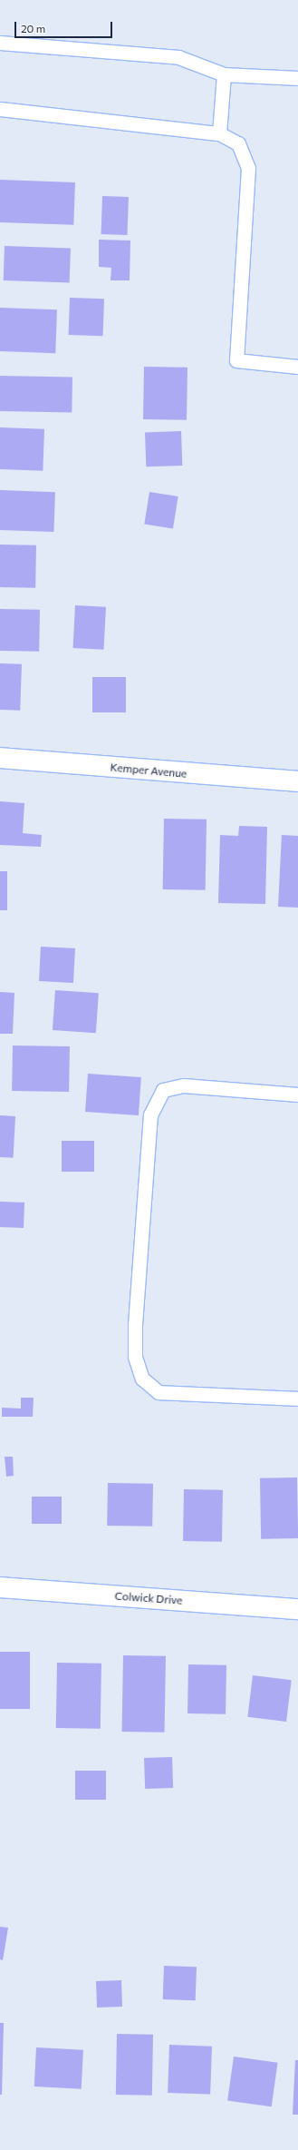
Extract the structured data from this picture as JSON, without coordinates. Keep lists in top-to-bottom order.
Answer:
{
  "streets": {
    "street": ["Kemper Avenue", "Colwick Drive"]
  },
  "scale_bar": "20 m"
}
